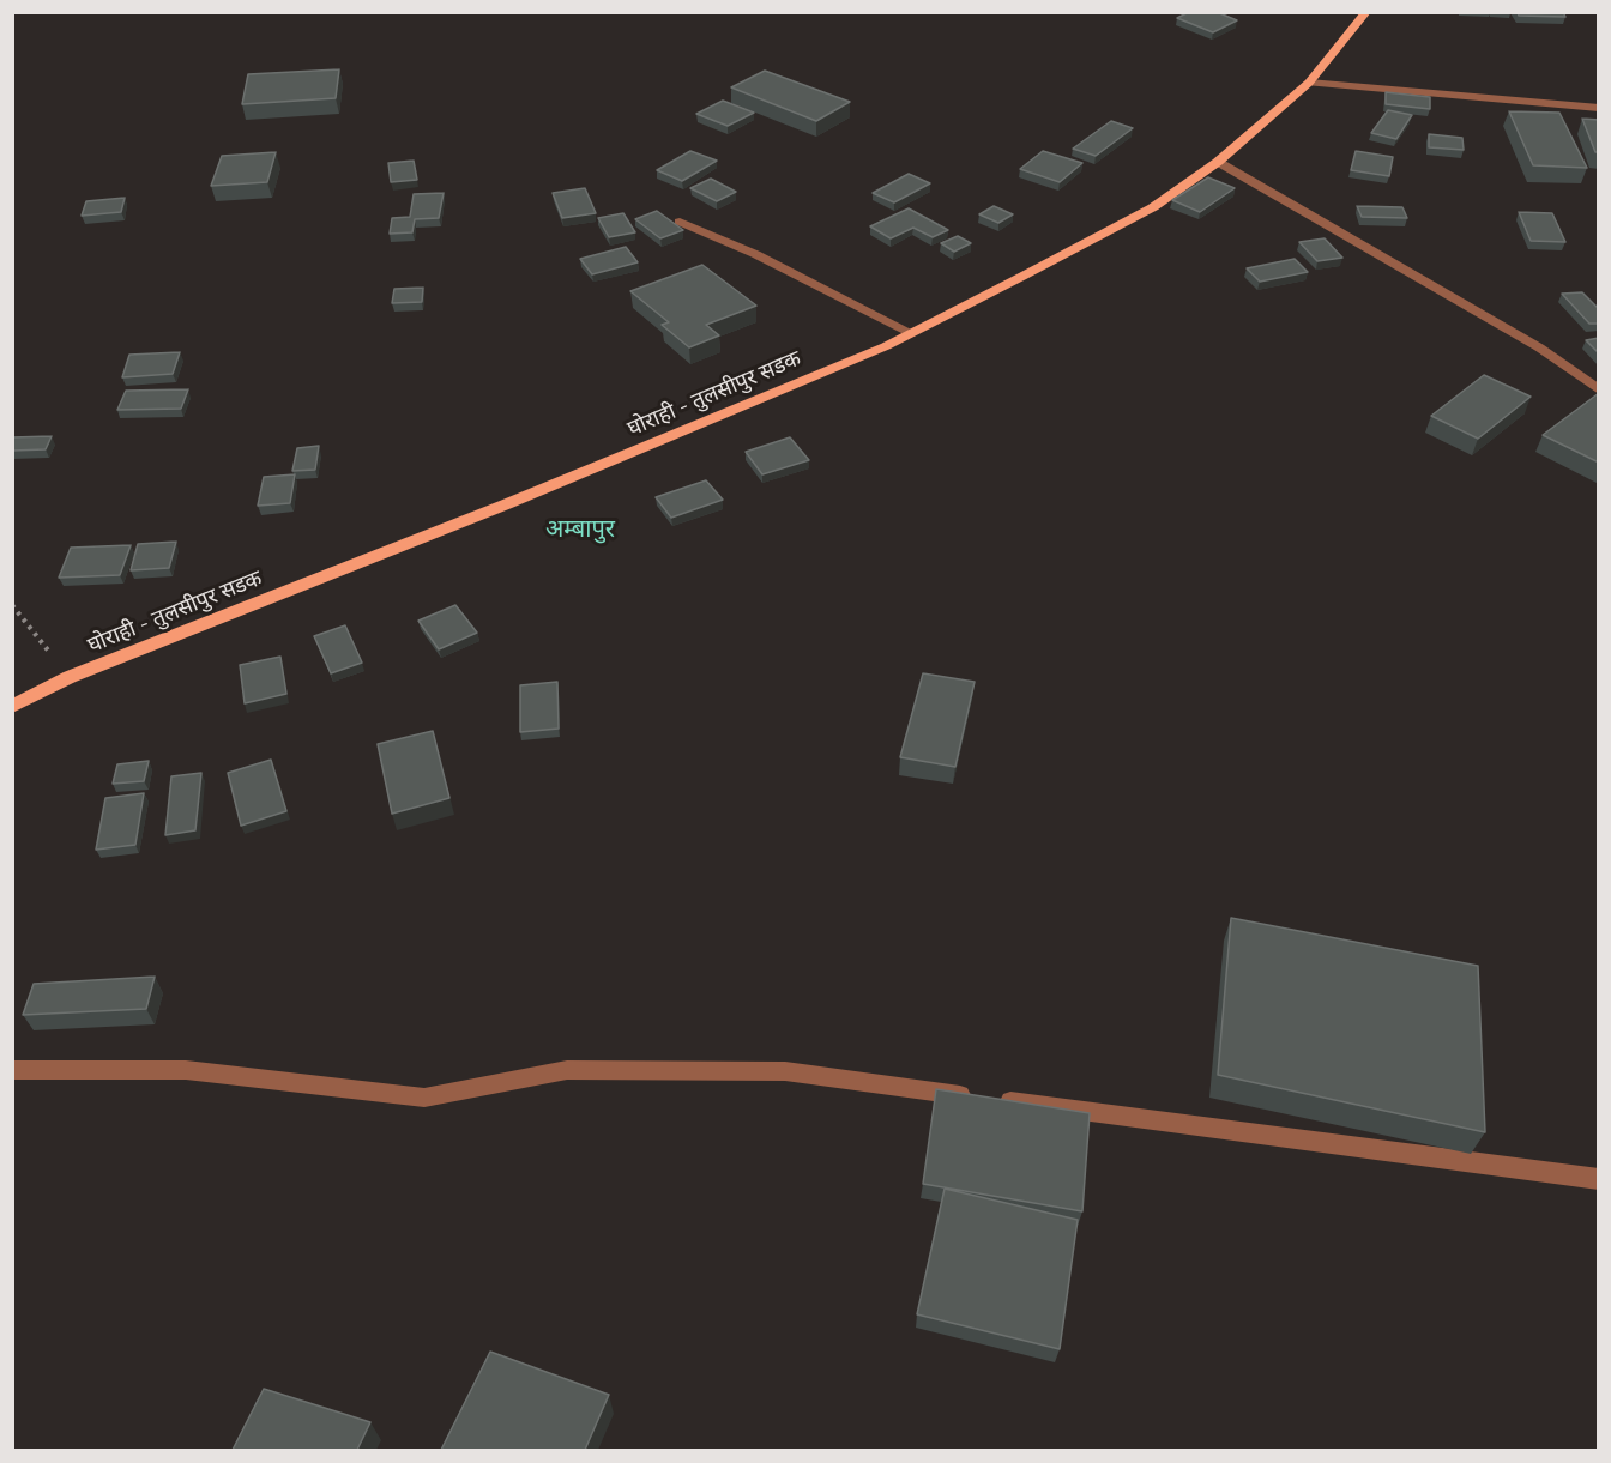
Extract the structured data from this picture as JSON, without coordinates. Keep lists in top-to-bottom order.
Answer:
{
  "streets": {
    "main road": ["घोराही - तुलसीपुर सडक"]
  },
  "districts": ["अम्बापुर"]
}
